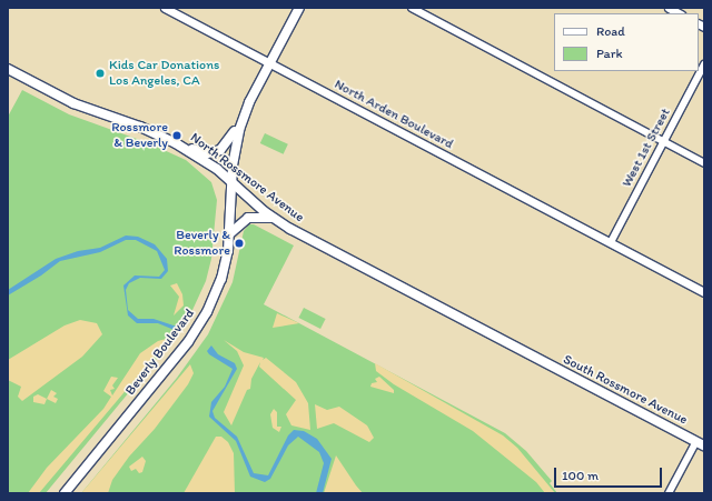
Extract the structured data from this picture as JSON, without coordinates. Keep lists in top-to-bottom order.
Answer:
{
  "streets": {
    "main road": ["North Rossmore Avenue", "Beverly Boulevard", "South Rossmore Avenue"],
    "street": ["North Arden Boulevard", "West 1st Street"]
  },
  "crossings": [
    ["North Arden Boulevard", "West 1st Street"],
    ["North Arden Boulevard", "Beverly Boulevard"],
    ["North Rossmore Avenue", "Beverly Boulevard"],
    ["North Rossmore Avenue", "South Rossmore Avenue"]
  ],
  "places": ["Kids Car Donations Los Angeles, CA", "Rossmore & Beverly", "Beverly & Rossmore"],
  "legend": ["Road", "Park"],
  "scale_bar": "100 m"
}
